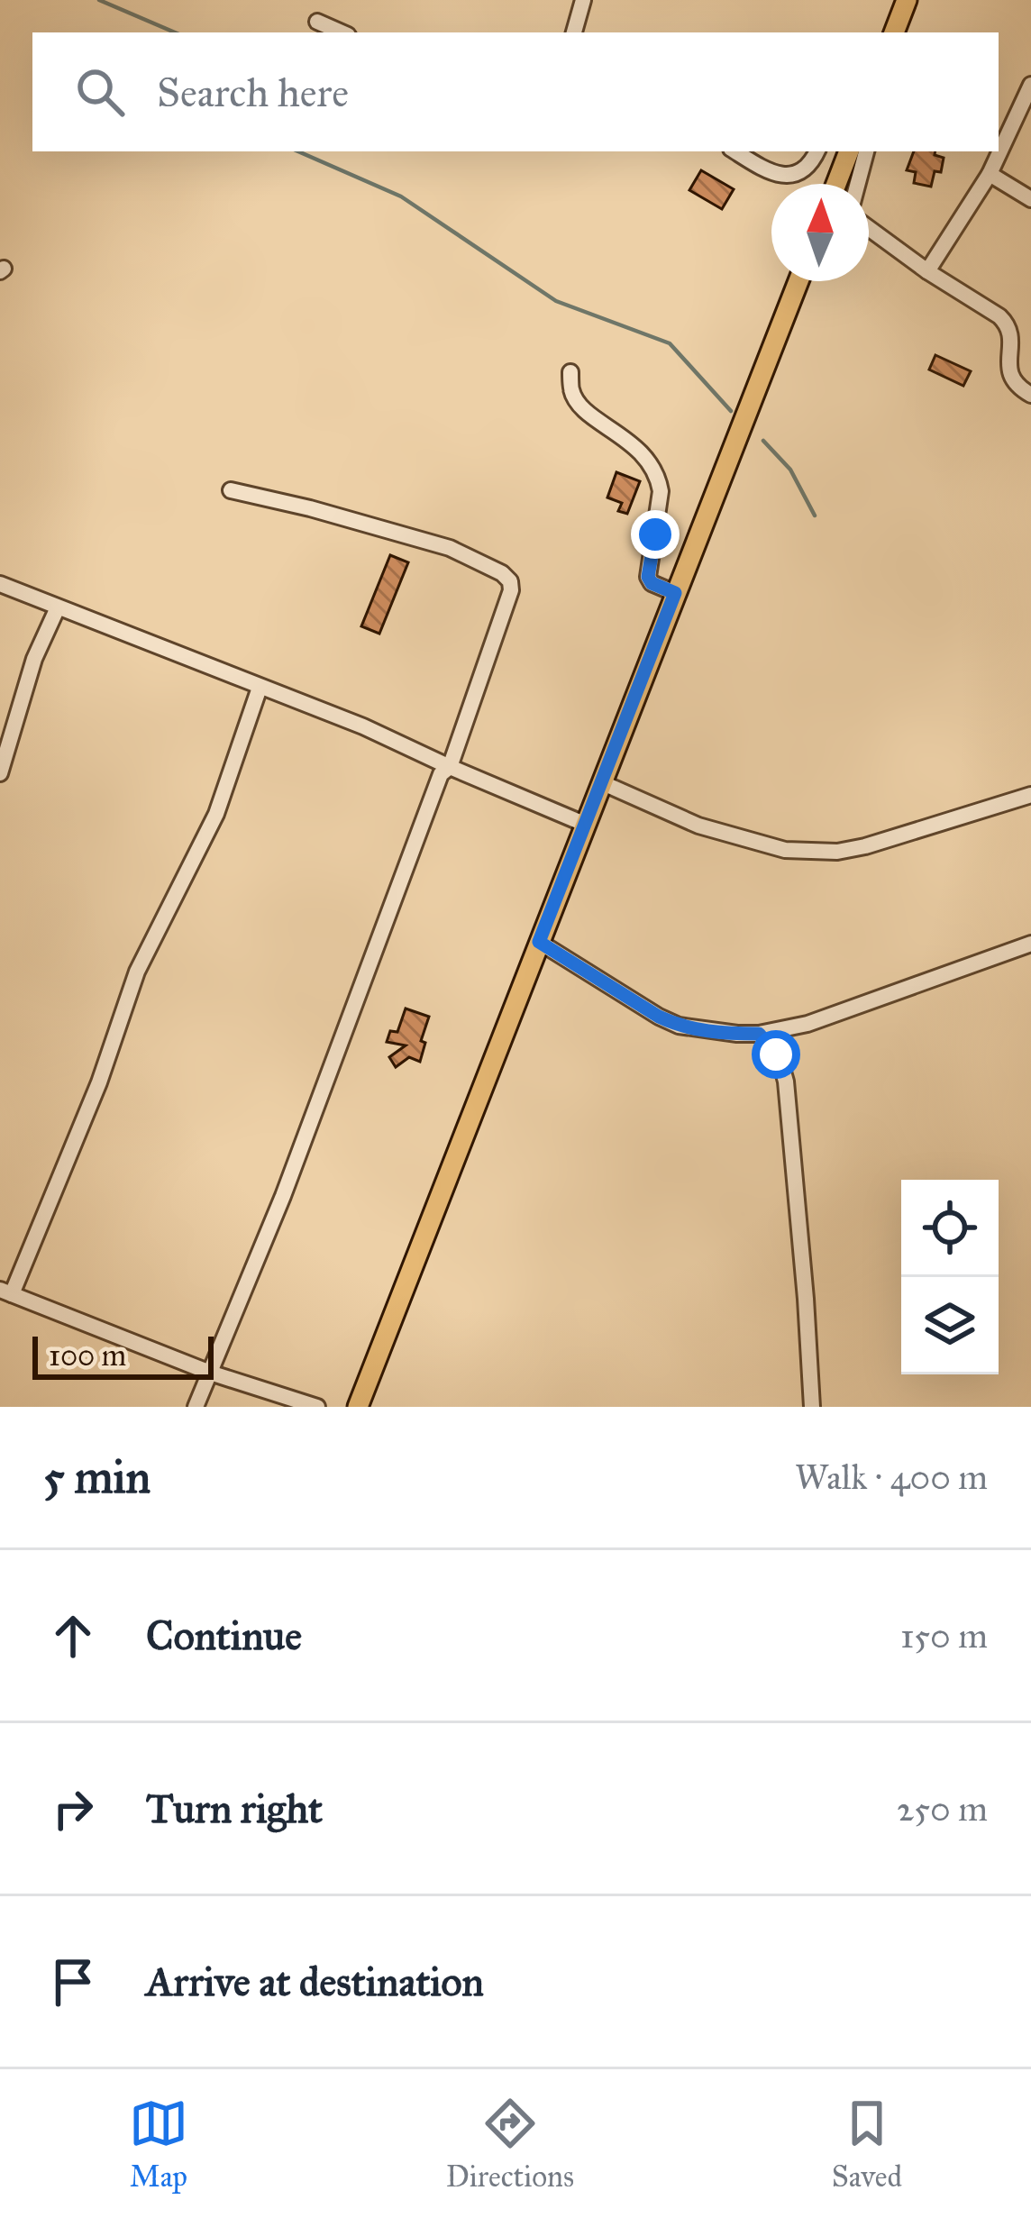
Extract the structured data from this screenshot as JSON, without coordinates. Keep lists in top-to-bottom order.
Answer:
{
  "scale_bar": "100 m",
  "north": "top",
  "page": {
    "search": "Search here",
    "scale": "100 m",
    "heading": ["5 min", "Walk · 400 m"],
    "list": [
      ["Continue", "150 m"],
      ["Turn right", "250 m"],
      "Arrive at destination"
    ],
    "nav": ["Map", "Directions", "Saved"]
  }
}
